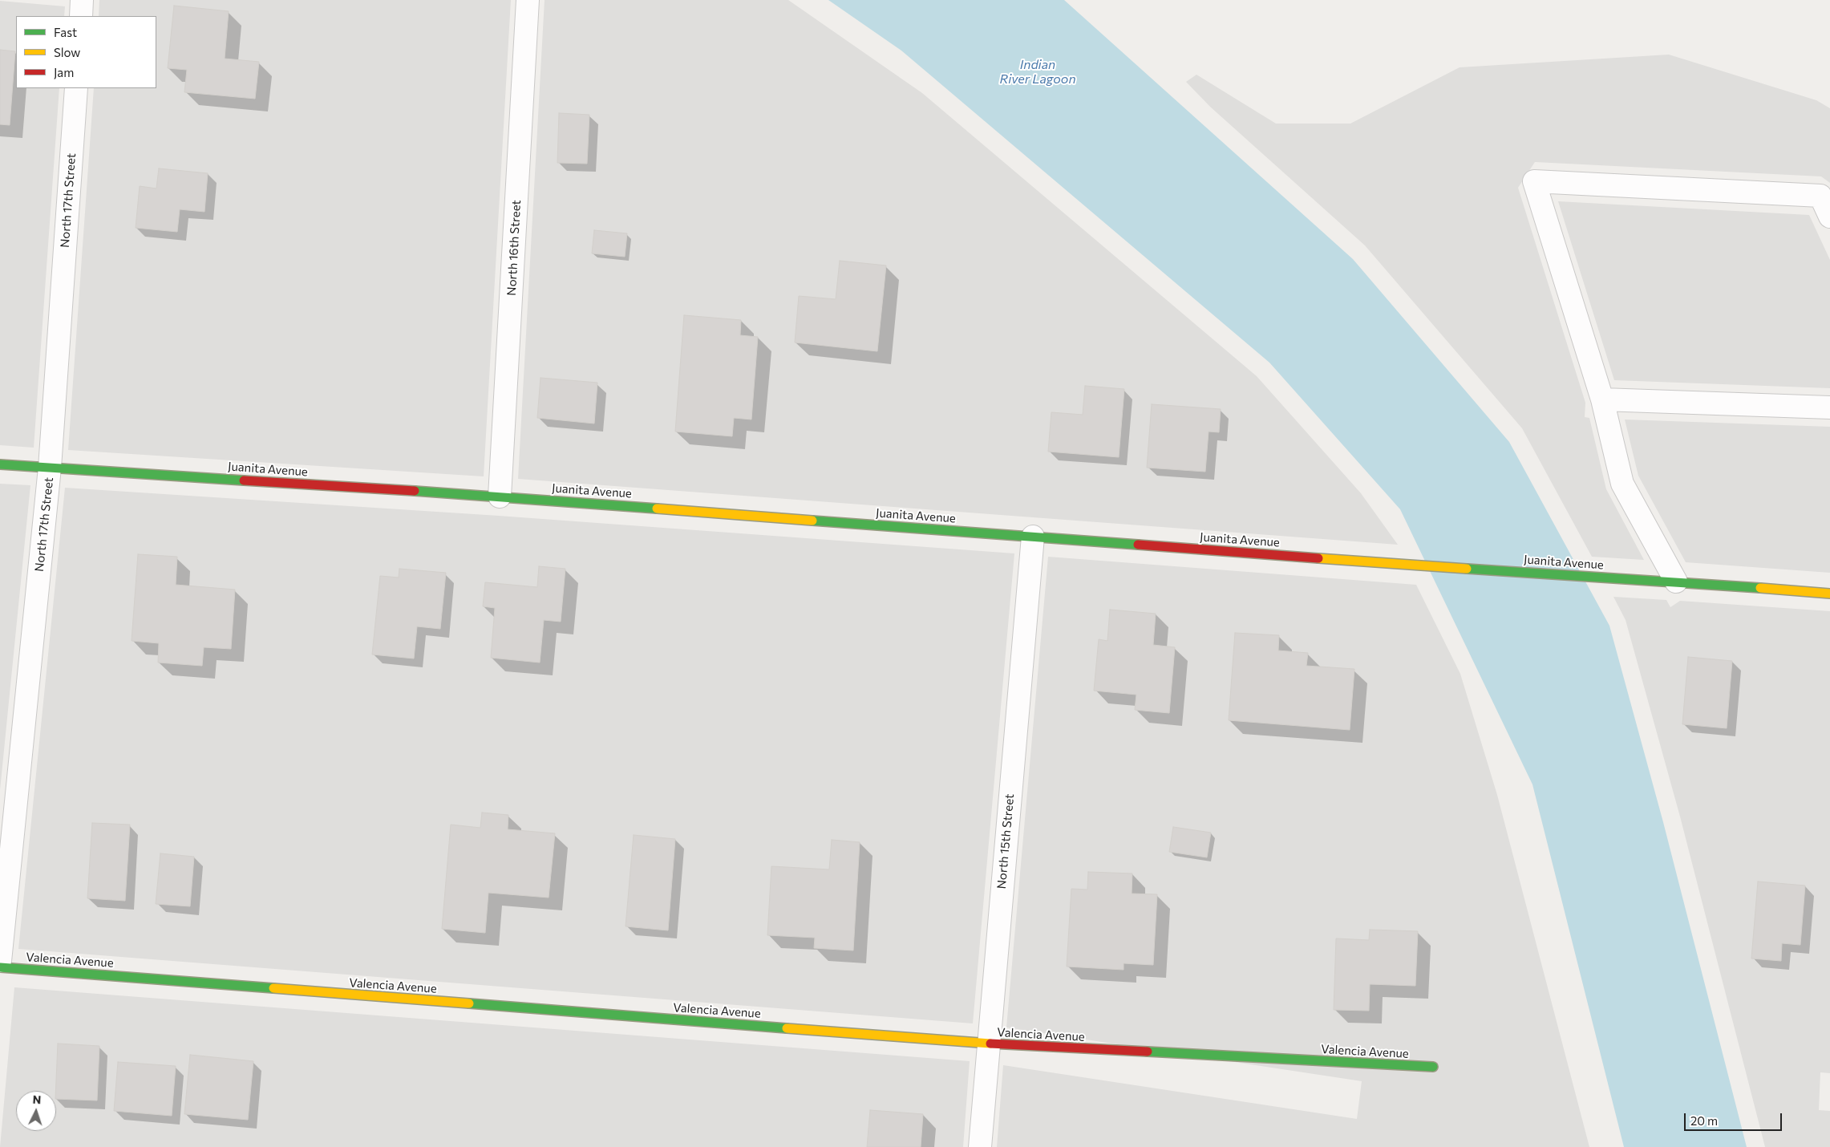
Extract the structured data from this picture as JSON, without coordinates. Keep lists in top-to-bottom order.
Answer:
{
  "streets": {
    "street": [
      "North 17th Street",
      "North 16th Street",
      "Juanita Avenue",
      "North 15th Street",
      "Valencia Avenue"
    ]
  },
  "crossings": [
    ["North 17th Street", "Juanita Avenue"],
    ["North 16th Street", "Juanita Avenue"],
    ["Juanita Avenue", "North 15th Street"],
    ["North 15th Street", "Valencia Avenue"]
  ],
  "water": ["Indian River Lagoon"],
  "legend": ["Fast", "Slow", "Jam"],
  "scale_bar": "20 m",
  "north": "top"
}
